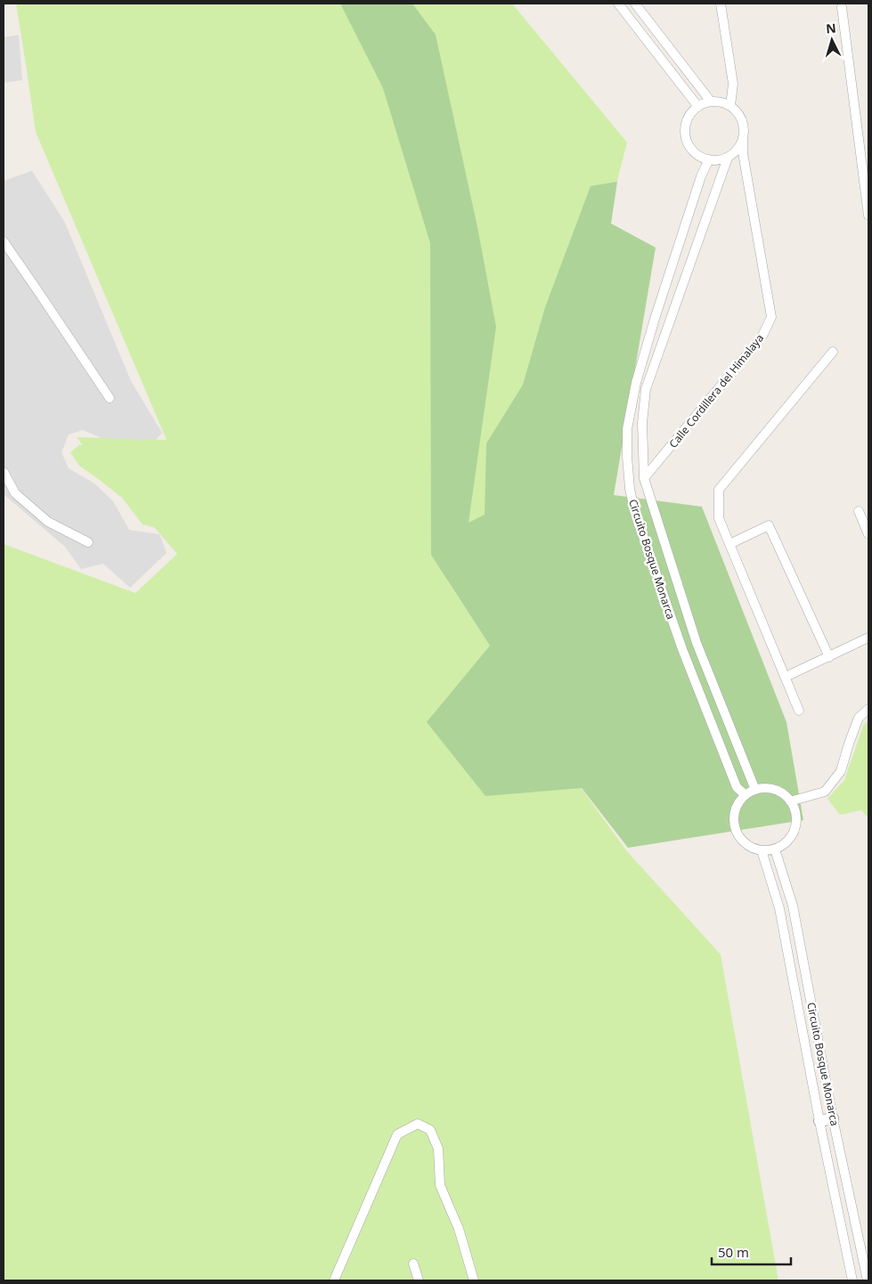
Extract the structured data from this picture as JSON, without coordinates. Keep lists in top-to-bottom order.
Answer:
{
  "streets": {
    "street": ["Calle Cordillera del Himalaya", "Circuito Bosque Monarca"]
  },
  "crossings": [
    ["Calle Cordillera del Himalaya", "Circuito Bosque Monarca"]
  ],
  "scale_bar": "50 m",
  "north": "top"
}
